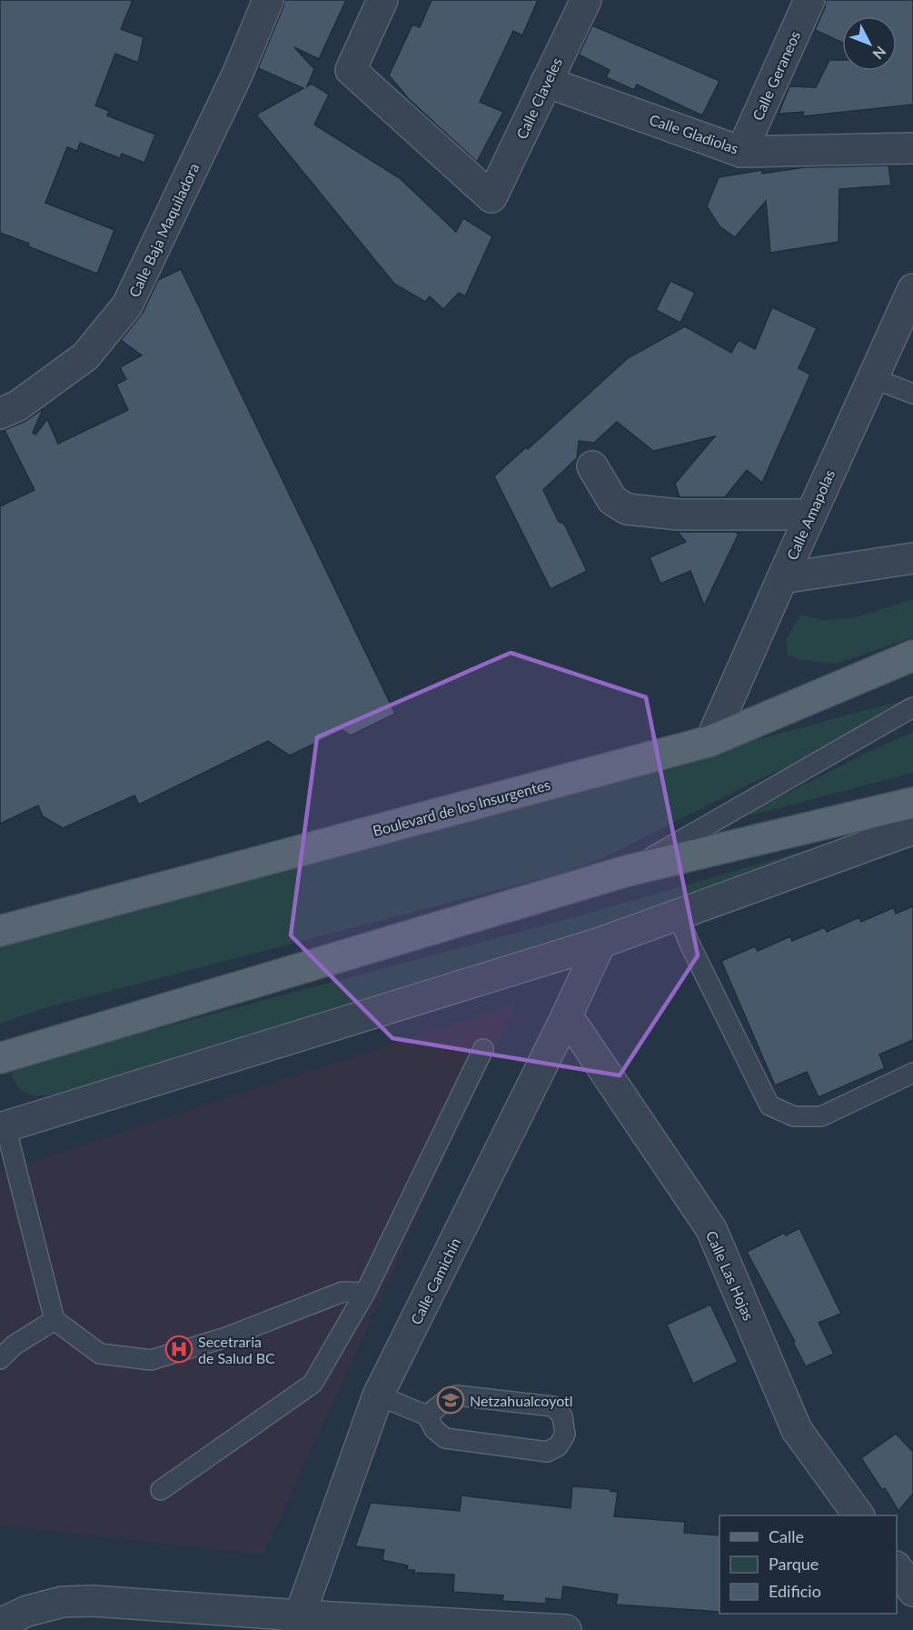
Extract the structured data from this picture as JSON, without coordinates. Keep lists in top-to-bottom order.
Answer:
{
  "streets": {
    "main road": ["Boulevard de los Insurgentes"],
    "street": [
      "Calle Geraneos",
      "Calle Claveles",
      "Calle Gladiolas",
      "Calle Baja Maquiladora",
      "Calle Amapolas",
      "Calle Las Hojas",
      "Calle Camichín"
    ]
  },
  "crossings": [
    ["Calle Geraneos", "Calle Gladiolas"],
    ["Calle Claveles", "Calle Gladiolas"],
    ["Calle Amapolas", "Boulevard de los Insurgentes"],
    ["Calle Las Hojas", "Calle Camichín"]
  ],
  "places": {
    "hospital": ["Secetraria de Salud BC"],
    "school or university": ["Netzahualcoyotl"]
  },
  "legend": ["Calle", "Parque", "Edificio"],
  "north": "bottom right"
}
